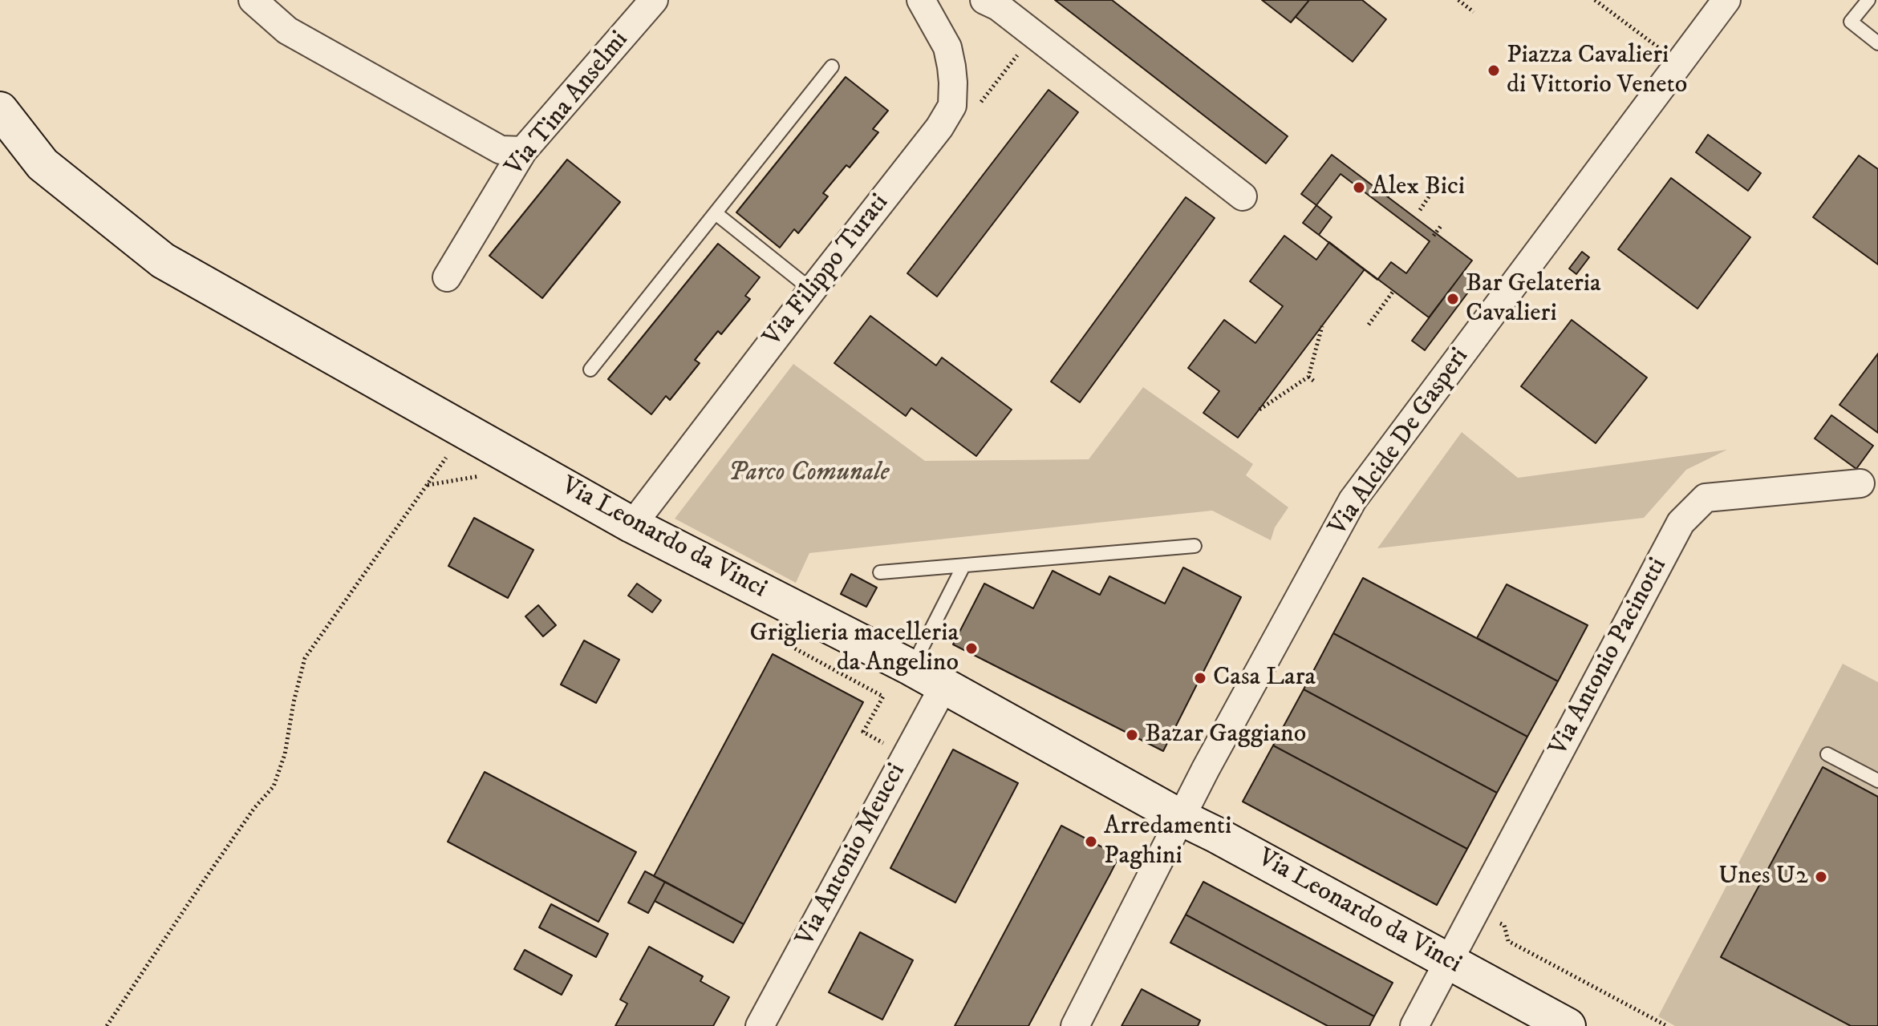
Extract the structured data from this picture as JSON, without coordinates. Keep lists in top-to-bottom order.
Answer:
{
  "streets": {
    "main road": ["Via Leonardo da Vinci"],
    "street": [
      "Via Tina Anselmi",
      "Via Filippo Turati",
      "Via Alcide De Gasperi",
      "Via Antonio Pacinotti",
      "Via Antonio Meucci"
    ]
  },
  "crossings": [
    ["Via Filippo Turati", "Via Leonardo da Vinci"],
    ["Via Alcide De Gasperi", "Via Leonardo da Vinci"],
    ["Via Leonardo da Vinci", "Via Antonio Pacinotti"],
    ["Via Leonardo da Vinci", "Via Antonio Meucci"]
  ],
  "parks": ["Parco Comunale"],
  "places": [
    "Piazza Cavalieri di Vittorio Veneto",
    "Alex Bici",
    "Bar Gelateria Cavalieri",
    "Griglieria macelleria da Angelino",
    "Casa Lara",
    "Bazar Gaggiano",
    "Arredamenti Paghini",
    "Unes U2"
  ]
}
